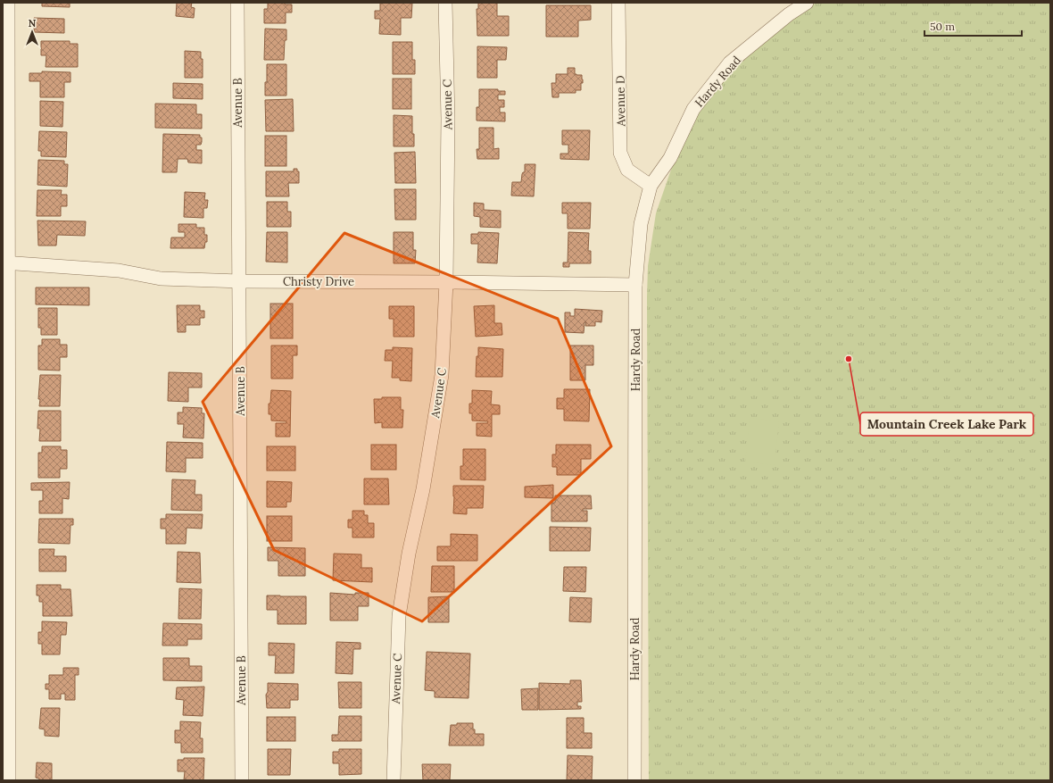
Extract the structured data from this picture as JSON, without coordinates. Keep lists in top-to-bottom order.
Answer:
{
  "streets": {
    "street": [
      "Hardy Road",
      "Avenue D",
      "Avenue B",
      "Avenue C",
      "Christy Drive"
    ]
  },
  "crossings": [
    ["Hardy Road", "Avenue D"],
    ["Hardy Road", "Christy Drive"],
    ["Avenue B", "Christy Drive"],
    ["Avenue C", "Christy Drive"]
  ],
  "places": ["Mountain Creek Lake Park"],
  "scale_bar": "50 m",
  "north": "top"
}
